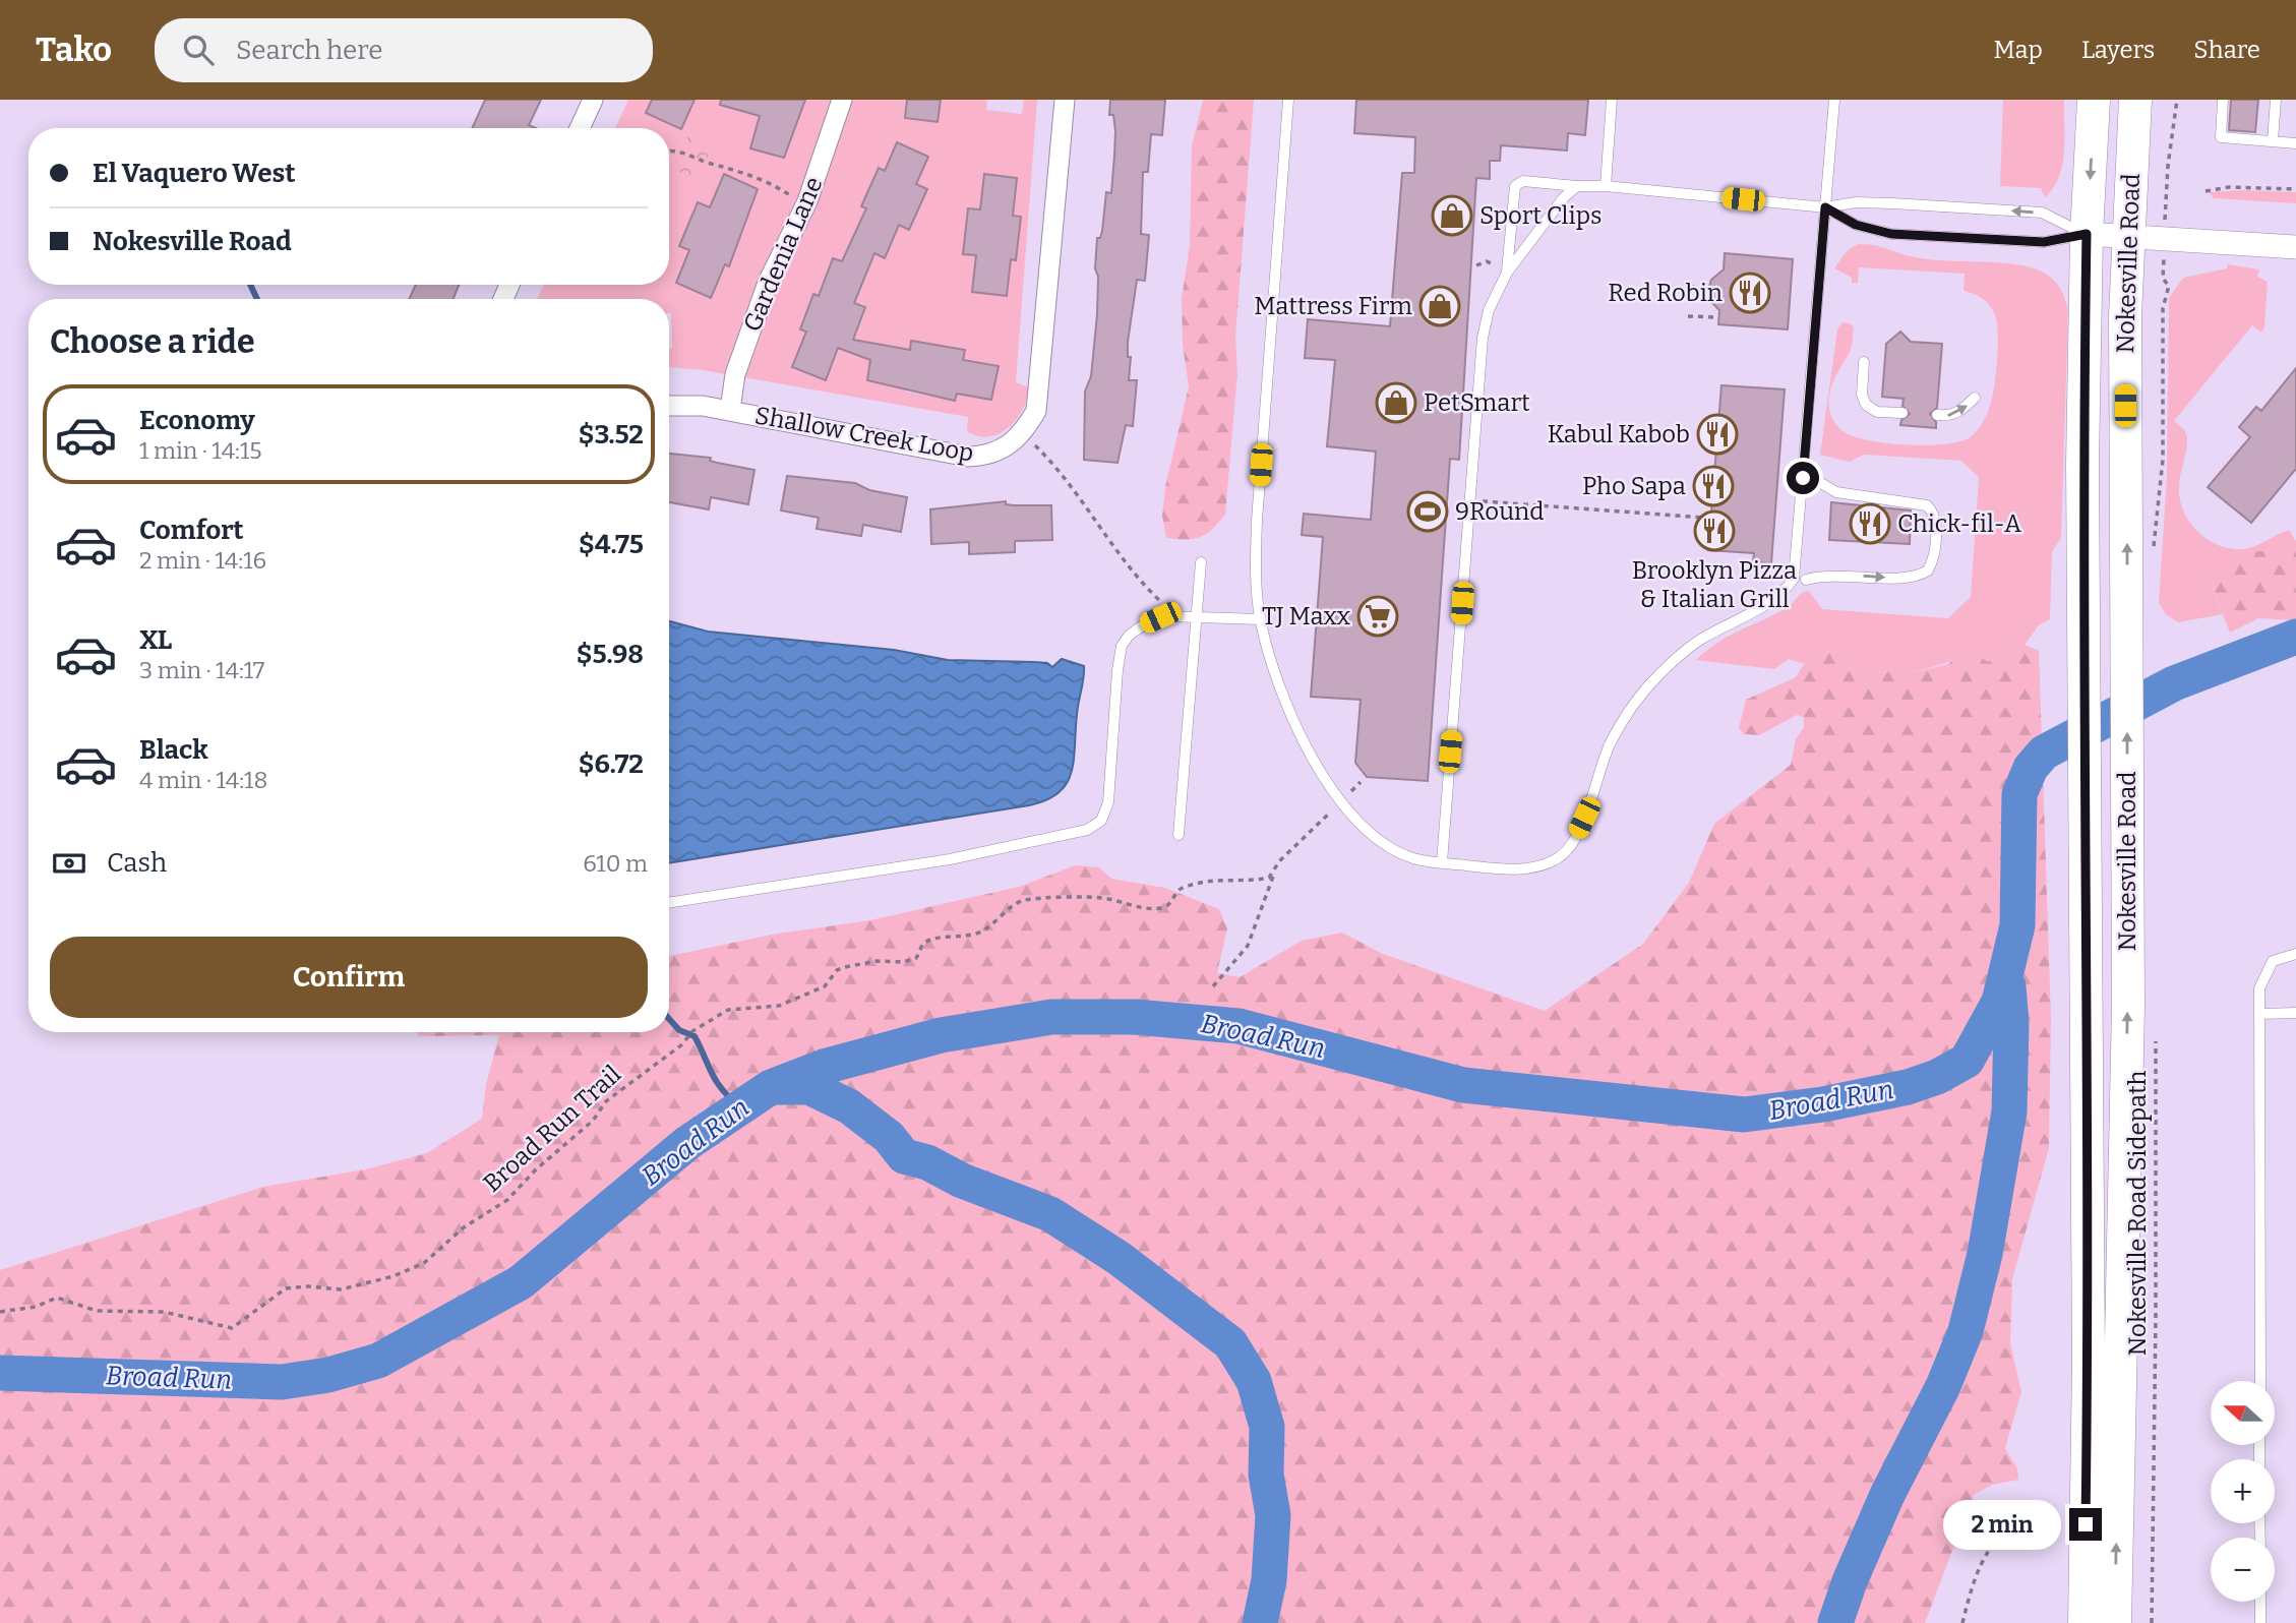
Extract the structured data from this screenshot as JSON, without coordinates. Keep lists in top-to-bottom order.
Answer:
{
  "streets": {
    "highway": ["Nokesville Road"],
    "street": ["Gardenia Lane", "Shallow Creek Loop"],
    "path": ["Broad Run Trail", "Nokesville Road Sidepath"]
  },
  "crossings": [
    ["Gardenia Lane", "Shallow Creek Loop"]
  ],
  "water": ["Broad Run"],
  "places": {
    "shop": ["Sport Clips", "Mattress Firm", "PetSmart"],
    "restaurant": [
      "Red Robin",
      "Kabul Kabob",
      "Pho Sapa",
      "Chick-fil-A",
      "Brooklyn Pizza & Italian Grill"
    ],
    "sports": ["9Round"],
    "supermarket": ["TJ Maxx"]
  },
  "north": "left",
  "page": {
    "header": "Tako",
    "search": "Search here",
    "nav": ["Map", "Layers", "Share"],
    "banner": ["El Vaquero West", "Nokesville Road"],
    "heading": "Choose a ride",
    "list": [
      {
        "name": "Economy",
        "note": "1 min · 14:15",
        "value": "$3.52"
      },
      {
        "name": "Comfort",
        "note": "2 min · 14:16",
        "value": "$4.75"
      },
      {
        "name": "XL",
        "note": "3 min · 14:17",
        "value": "$5.98"
      },
      {
        "name": "Black",
        "note": "4 min · 14:18",
        "value": "$6.72"
      }
    ],
    "pay": ["Cash", "610 m"],
    "buttons": "Confirm",
    "map_buttons": ["+", "−"],
    "bubble": "2 min"
  }
}
